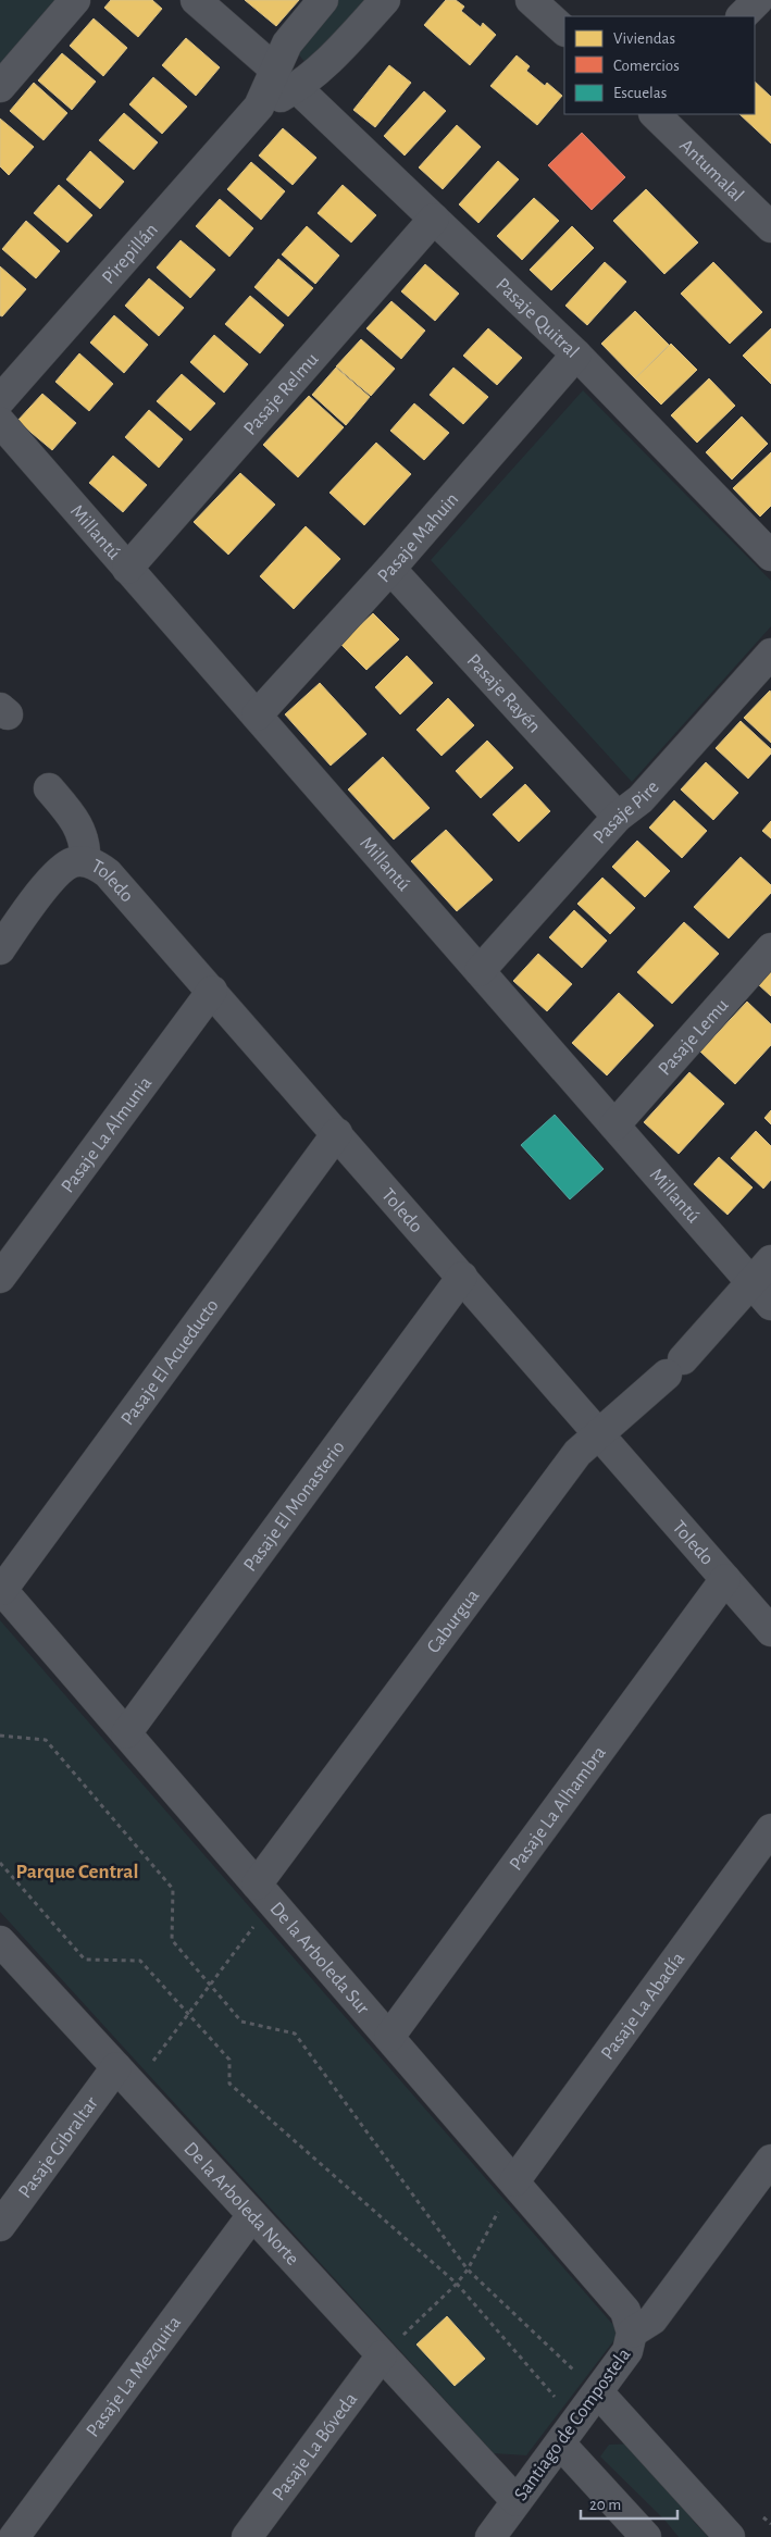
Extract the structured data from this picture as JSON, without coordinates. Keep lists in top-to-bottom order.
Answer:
{
  "streets": {
    "street": [
      "Antumalal",
      "Pirepillán",
      "Pasaje Quitral",
      "Pasaje Relmu",
      "Millantú",
      "Pasaje Mahuin",
      "Pasaje Rayén",
      "Pasaje Pire",
      "Toledo",
      "Pasaje Lemu",
      "Pasaje La Almunia",
      "Pasaje El Acueducto",
      "Pasaje El Monasterio",
      "Caburgua",
      "Pasaje La Alhambra",
      "De la Arboleda Sur",
      "Pasaje La Abadía",
      "Pasaje Gibraltar",
      "De la Arboleda Norte",
      "Pasaje La Mezquita",
      "Santiago de Compostela",
      "Pasaje La Bóveda"
    ]
  },
  "crossings": [
    ["Pirepillán", "Pasaje Quitral"],
    ["Pasaje Quitral", "Pasaje Relmu"],
    ["Pasaje Quitral", "Pasaje Mahuin"],
    ["Pasaje Relmu", "Millantú"],
    ["Millantú", "Pasaje Mahuin"],
    ["Millantú", "Pasaje Pire"],
    ["Millantú", "Pasaje Lemu"],
    ["Millantú", "Caburgua"],
    ["Pasaje Mahuin", "Pasaje Rayén"],
    ["Pasaje Rayén", "Pasaje Pire"],
    ["Toledo", "Pasaje La Almunia"],
    ["Toledo", "Pasaje El Acueducto"],
    ["Toledo", "Pasaje El Monasterio"],
    ["Toledo", "Caburgua"],
    ["Toledo", "Pasaje La Alhambra"],
    ["Pasaje El Acueducto", "De la Arboleda Sur"],
    ["Pasaje El Monasterio", "De la Arboleda Sur"],
    ["Caburgua", "De la Arboleda Sur"],
    ["Pasaje La Alhambra", "De la Arboleda Sur"],
    ["De la Arboleda Sur", "Pasaje La Abadía"],
    ["De la Arboleda Sur", "Santiago de Compostela"],
    ["Pasaje Gibraltar", "De la Arboleda Norte"],
    ["De la Arboleda Norte", "Pasaje La Mezquita"],
    ["De la Arboleda Norte", "Santiago de Compostela"],
    ["De la Arboleda Norte", "Pasaje La Bóveda"]
  ],
  "districts": ["Parque Central"],
  "legend": ["Viviendas", "Comercios", "Escuelas"],
  "scale_bar": "20 m"
}
